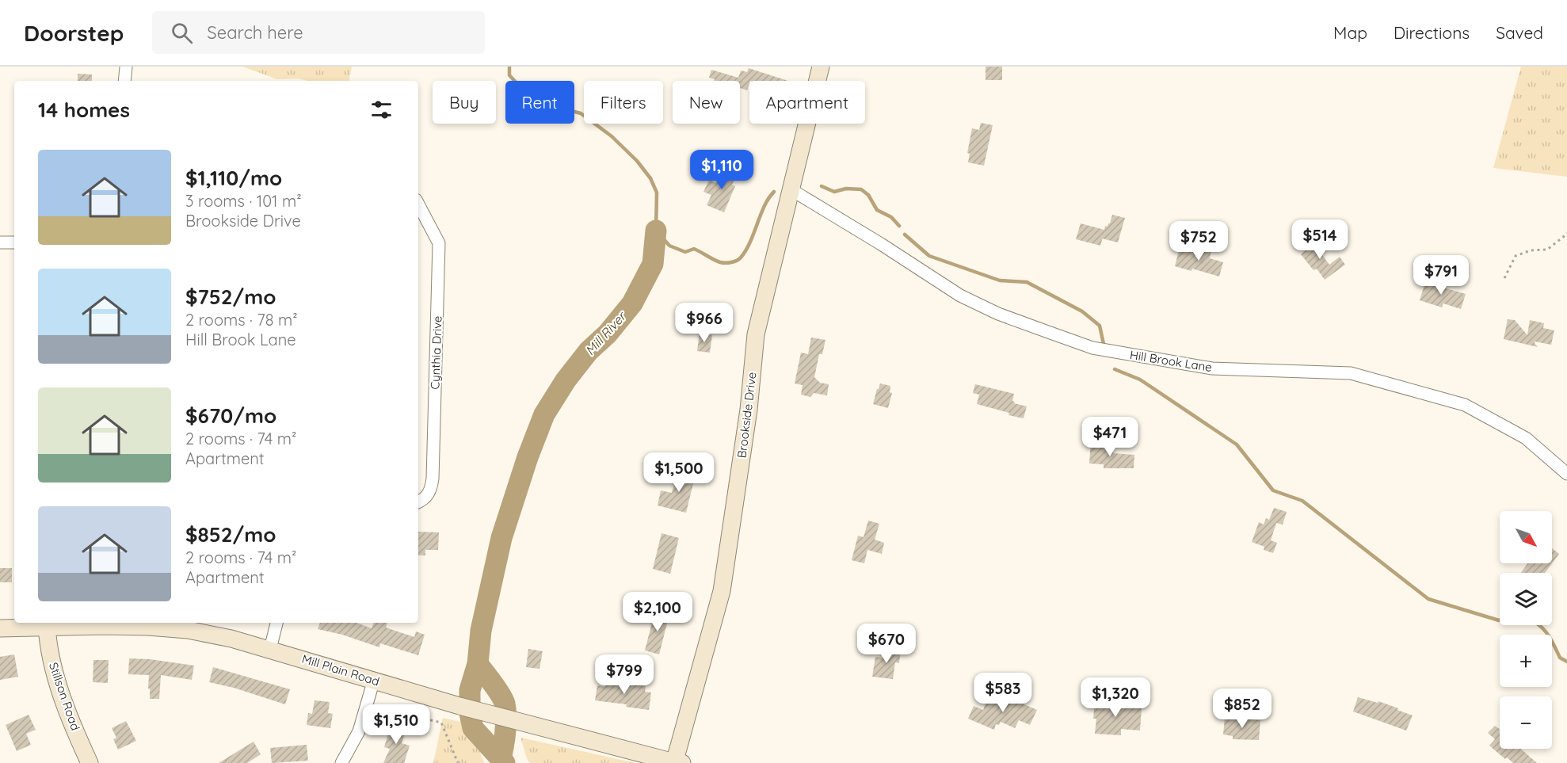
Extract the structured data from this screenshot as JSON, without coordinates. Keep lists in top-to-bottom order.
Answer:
{
  "streets": {
    "main road": ["Brookside Drive", "Mill Plain Road", "Stillson Road"],
    "street": ["Cynthia Drive", "Hill Brook Lane"]
  },
  "crossings": [
    ["Hill Brook Lane", "Brookside Drive"],
    ["Brookside Drive", "Mill Plain Road"],
    ["Mill Plain Road", "Stillson Road"]
  ],
  "water": ["Mill River"],
  "north": "bottom right",
  "page": {
    "header": "Doorstep",
    "search": "Search here",
    "nav": ["Map", "Directions", "Saved"],
    "chip": [
      "Buy",
      "Rent",
      "Filters",
      "New",
      "Apartment"
    ],
    "heading": "14 homes",
    "list": [
      {
        "name": "$1,110/mo",
        "note": "3 rooms · 101 m² · Brookside Drive"
      },
      {
        "name": "$752/mo",
        "note": "2 rooms · 78 m² · Hill Brook Lane"
      },
      {
        "name": "$670/mo",
        "note": "2 rooms · 74 m² · Apartment"
      },
      {
        "name": "$852/mo",
        "note": "2 rooms · 74 m² · Apartment"
      }
    ],
    "price": [
      "$1,110",
      "$514",
      "$752",
      "$791",
      "$966",
      "$471",
      "$1,500",
      "$2,100",
      "$670",
      "$799",
      "$583",
      "$1,320",
      "$852",
      "$1,510"
    ],
    "map_buttons": ["+", "−"]
  }
}
